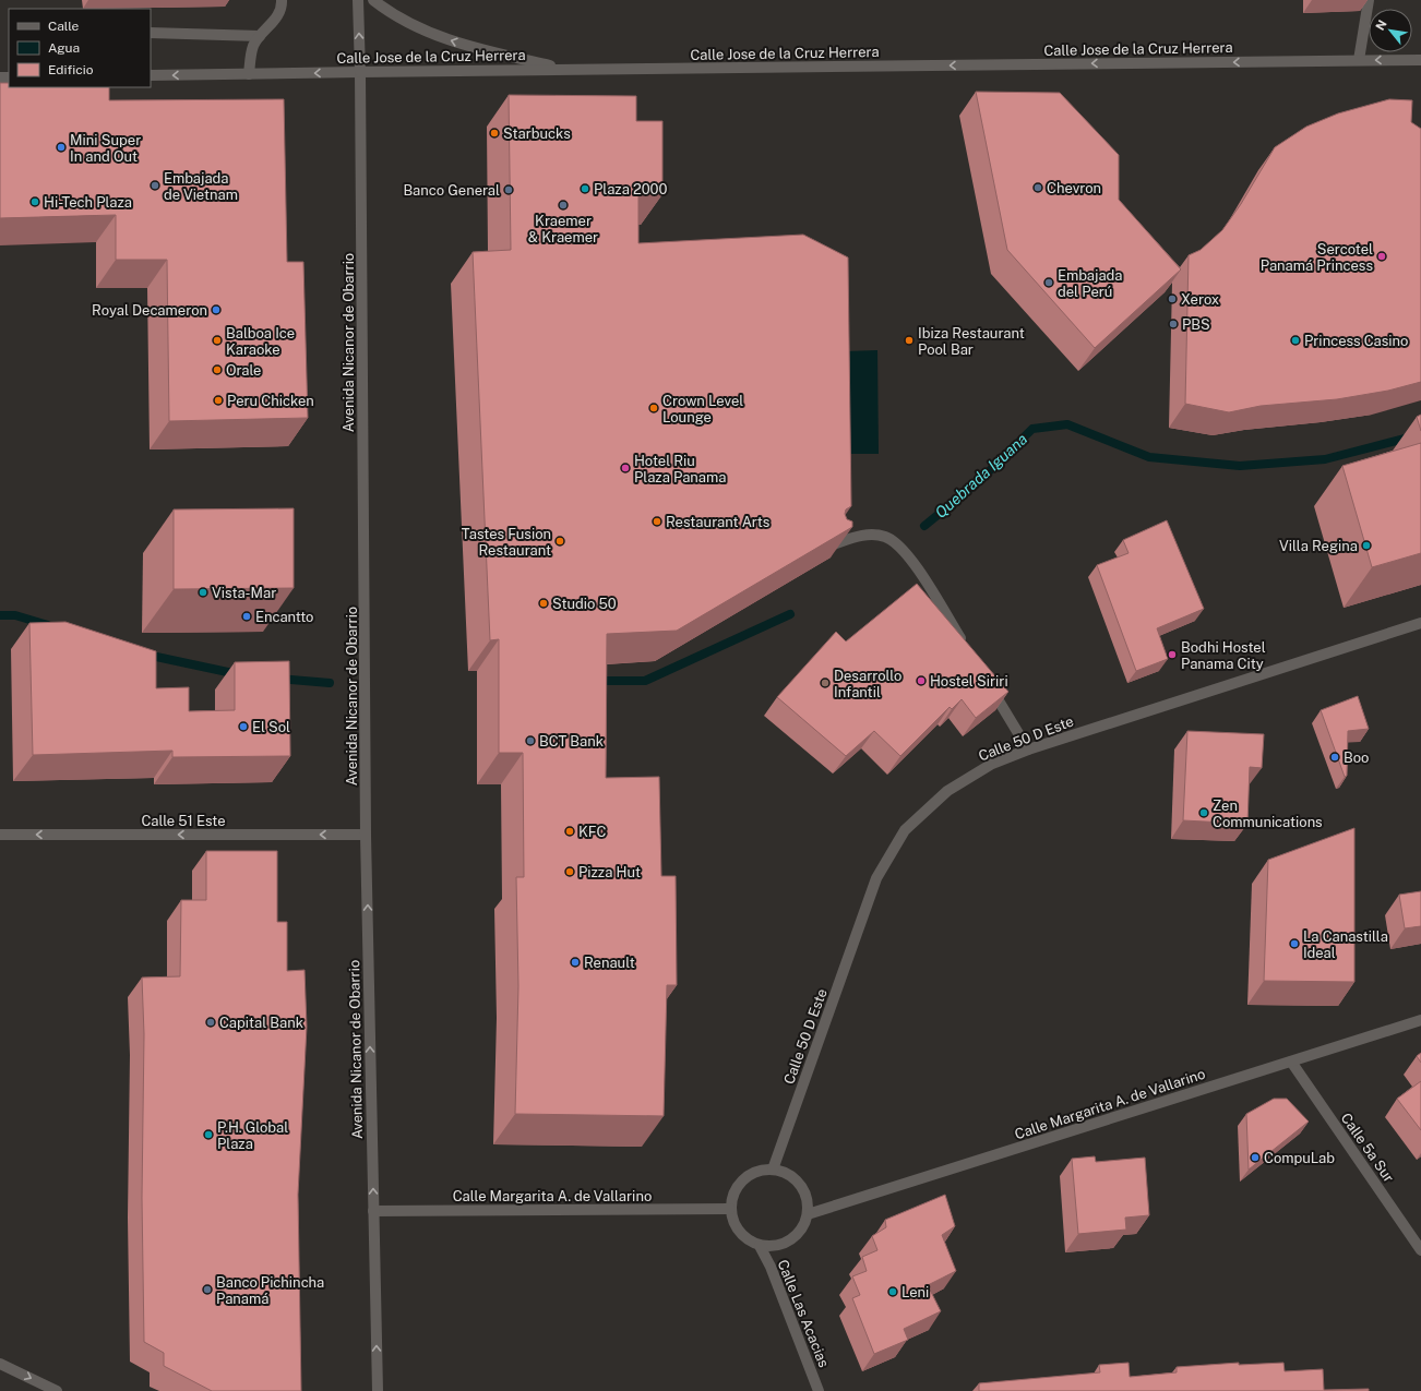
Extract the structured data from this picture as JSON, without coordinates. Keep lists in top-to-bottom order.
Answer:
{
  "streets": {
    "street": [
      "Calle Jose de la Cruz Herrera",
      "Avenida Nicanor de Obarrio",
      "Calle 50 D Este",
      "Calle 51 Este",
      "Calle Margarita A. de Vallarino",
      "Calle 5a Sur",
      "Calle Las Acacias"
    ]
  },
  "crossings": [
    ["Calle Jose de la Cruz Herrera", "Avenida Nicanor de Obarrio"],
    ["Avenida Nicanor de Obarrio", "Calle 51 Este"],
    ["Avenida Nicanor de Obarrio", "Calle Margarita A. de Vallarino"],
    ["Calle 50 D Este", "Calle Margarita A. de Vallarino"],
    ["Calle 50 D Este", "Calle Las Acacias"],
    ["Calle Margarita A. de Vallarino", "Calle 5a Sur"],
    ["Calle Margarita A. de Vallarino", "Calle Las Acacias"]
  ],
  "one_way": ["Calle Jose de la Cruz Herrera", "Avenida Nicanor de Obarrio", "Calle 51 Este"],
  "water": ["Quebrada Iguana"],
  "places": [
    "Starbucks",
    "Mini Super In and Out",
    "Embajada de Vietnam",
    "Chevron",
    "Plaza 2000",
    "Banco General",
    "Hi-Tech Plaza",
    "Kraemer & Kraemer",
    "Sercotel Panamá Princess",
    "Embajada del Perú",
    "Xerox",
    "Royal Decameron",
    "PBS",
    "Balboa Ice Karaoke",
    "Ibiza Restaurant Pool Bar",
    "Princess Casino",
    "Orale",
    "Peru Chicken",
    "Crown Level Lounge",
    "Hotel Riu Plaza Panama",
    "Restaurant Arts",
    "Tastes Fusion Restaurant",
    "Villa Regina",
    "Vista-Mar",
    "Studio 50",
    "Encantto",
    "Bodhi Hostel Panama City",
    "Hostel Siriri",
    "Desarrollo Infantil",
    "El Sol",
    "BCT Bank",
    "Boo",
    "Zen Communications",
    "KFC",
    "Pizza Hut",
    "La Canastilla Ideal",
    "Renault",
    "Capital Bank",
    "P.H. Global Plaza",
    "CompuLab",
    "Banco Pichincha Panamá",
    "Leni"
  ],
  "legend": ["Calle", "Agua", "Edificio"],
  "north": "top left"
}
